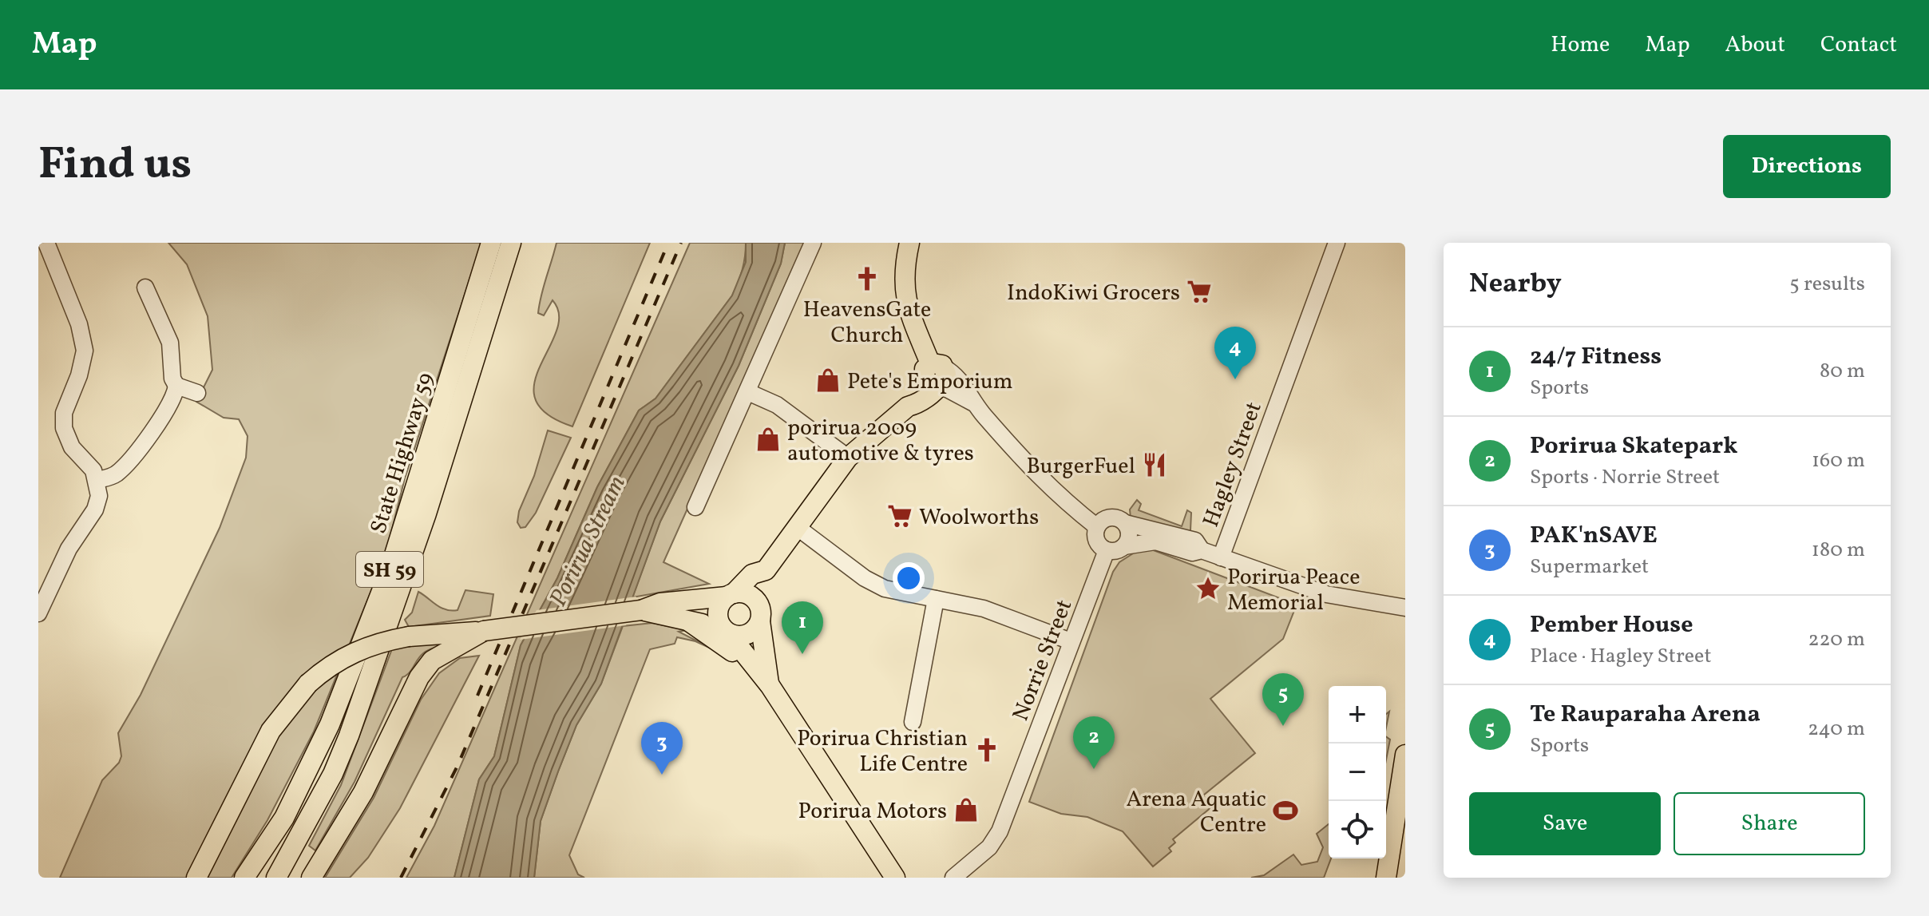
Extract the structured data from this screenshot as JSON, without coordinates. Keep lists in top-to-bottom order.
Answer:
{
  "streets": {
    "main road": ["State Highway 59", "SH 59"],
    "street": ["Hagley Street", "Norrie Street"]
  },
  "water": ["Porirua Stream"],
  "places": {
    "church": ["HeavensGate Church", "Porirua Christian Life Centre"],
    "supermarket": ["IndoKiwi Grocers", "Woolworths"],
    "shop": ["Pete's Emporium", "porirua 2009 automotive & tyres", "Porirua Motors"],
    "restaurant": ["BurgerFuel"],
    "place": ["Porirua Peace Memorial"],
    "sports": ["Arena Aquatic Centre"]
  },
  "page": {
    "header": "Map",
    "nav": [
      "Home",
      "Map",
      "About",
      "Contact"
    ],
    "title": "Find us",
    "buttons": [
      "Directions",
      ["Save", "Share"]
    ],
    "heading": ["Nearby", "5 results"],
    "list": [
      {
        "mark": "1",
        "name": "24/7 Fitness",
        "note": "Sports",
        "value": "80 m"
      },
      {
        "mark": "2",
        "name": "Porirua Skatepark",
        "note": "Sports · Norrie Street",
        "value": "160 m"
      },
      {
        "mark": "3",
        "name": "PAK'nSAVE",
        "note": "Supermarket",
        "value": "180 m"
      },
      {
        "mark": "4",
        "name": "Pember House",
        "note": "Place · Hagley Street",
        "value": "220 m"
      },
      {
        "mark": "5",
        "name": "Te Rauparaha Arena",
        "note": "Sports",
        "value": "240 m"
      }
    ],
    "pins": [
      "4",
      "1",
      "5",
      "2",
      "3"
    ],
    "map_buttons": ["+", "−"]
  }
}
